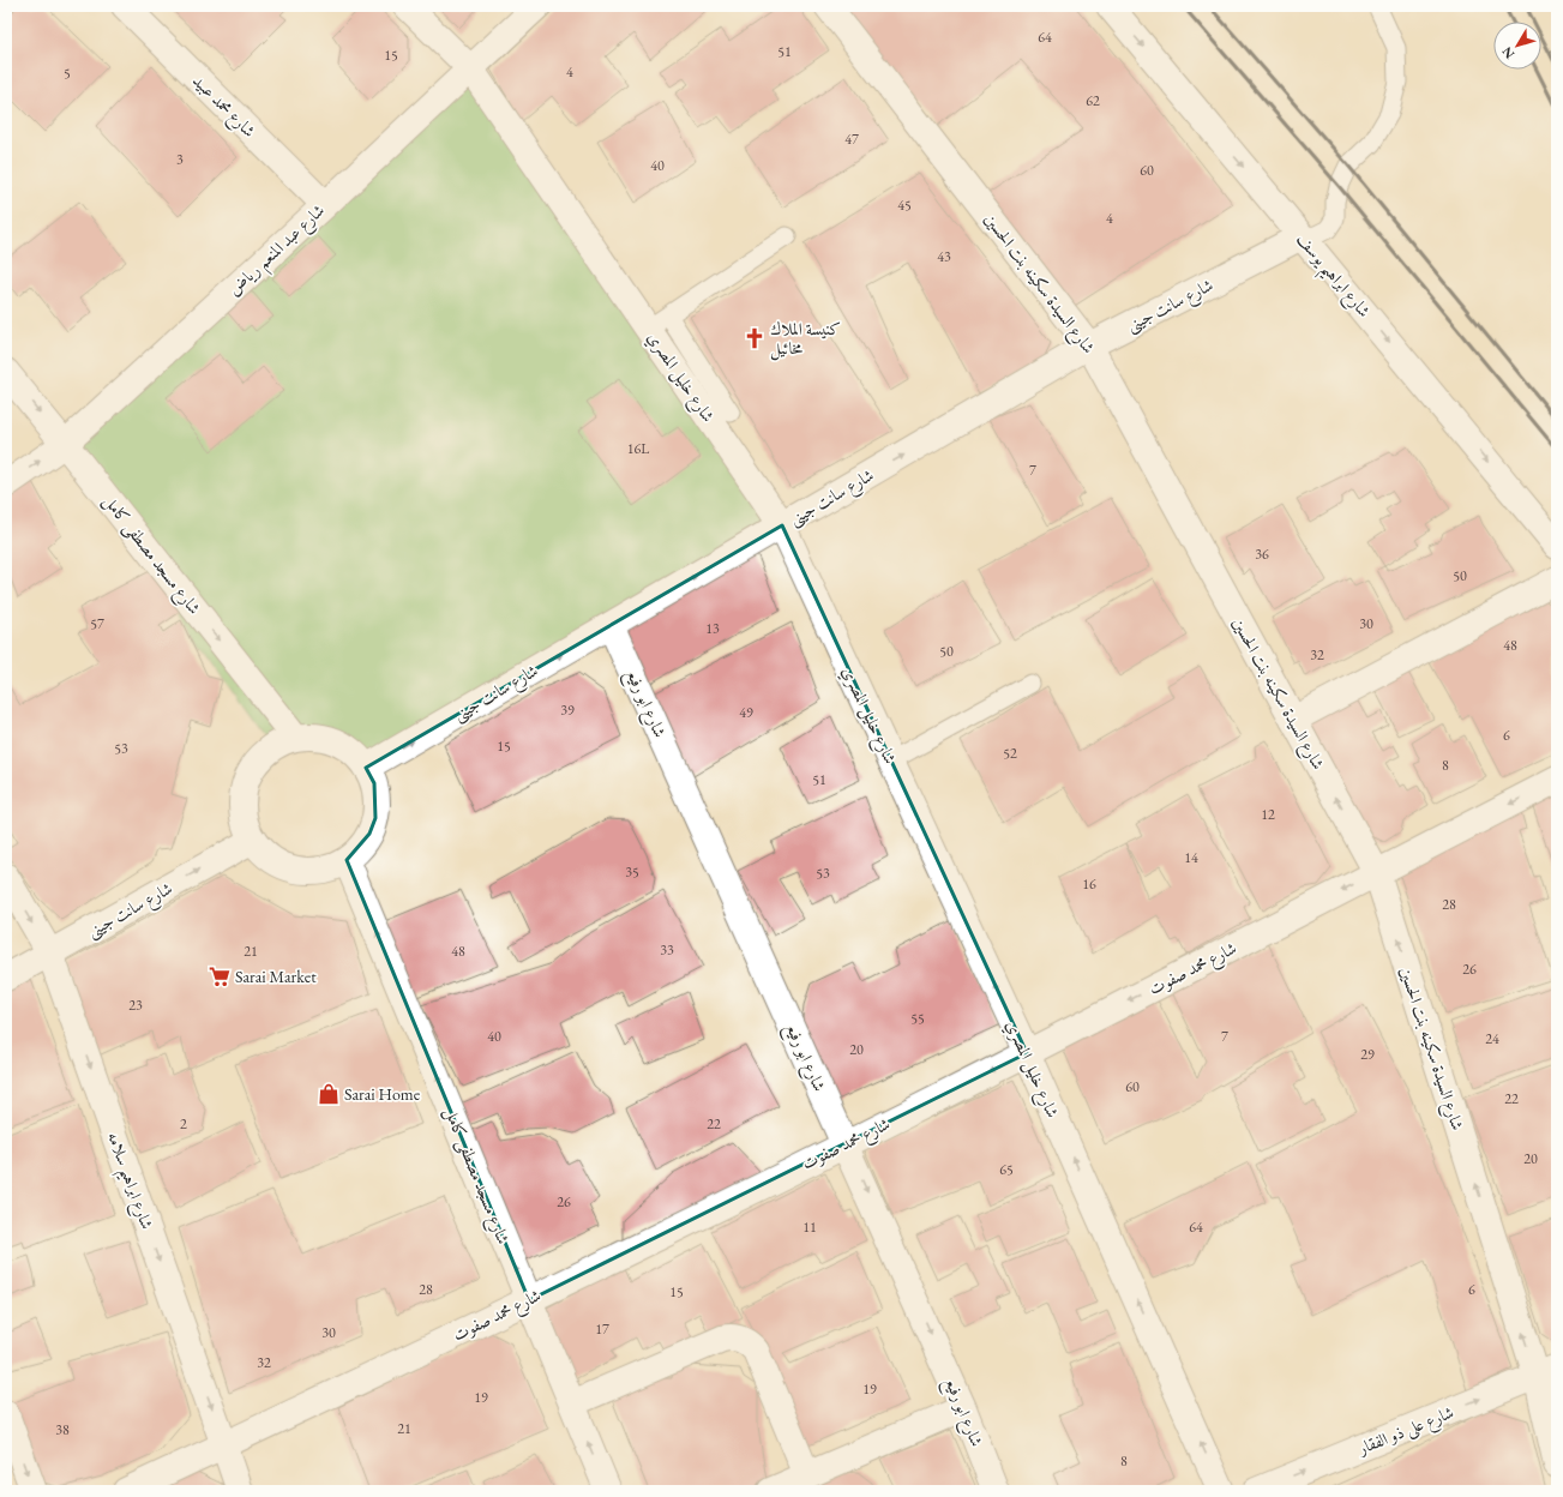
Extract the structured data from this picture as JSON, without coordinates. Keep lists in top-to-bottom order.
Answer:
{
  "streets": {
    "street": [
      "شارع محمد عبيد",
      "شارع عبد المنعم رياض",
      "شارع ابراهيم يوسف",
      "شارع السيدة سكينه بنت الحسين",
      "شارع سانت جينى",
      "شارع خليل المصري",
      "شارع مسجد مصطفى كامل",
      "شارع ابو رفيع",
      "شارع محمد صفوت",
      "شارع ابراهيم سلامه",
      "شارع على ذو الفقار"
    ]
  },
  "crossings": [
    ["شارع محمد عبيد", "شارع عبد المنعم رياض"],
    ["شارع عبد المنعم رياض", "شارع خليل المصري"],
    ["شارع عبد المنعم رياض", "شارع مسجد مصطفى كامل"],
    ["شارع ابراهيم يوسف", "شارع سانت جينى"],
    ["شارع السيدة سكينه بنت الحسين", "شارع سانت جينى"],
    ["شارع السيدة سكينه بنت الحسين", "شارع محمد صفوت"],
    ["شارع السيدة سكينه بنت الحسين", "شارع على ذو الفقار"],
    ["شارع سانت جينى", "شارع خليل المصري"],
    ["شارع سانت جينى", "شارع مسجد مصطفى كامل"],
    ["شارع سانت جينى", "شارع ابو رفيع"],
    ["شارع سانت جينى", "شارع ابراهيم سلامه"],
    ["شارع خليل المصري", "شارع محمد صفوت"],
    ["شارع مسجد مصطفى كامل", "شارع محمد صفوت"],
    ["شارع ابو رفيع", "شارع محمد صفوت"],
    ["شارع محمد صفوت", "شارع ابراهيم سلامه"]
  ],
  "one_way": [
    "شارع ابراهيم يوسف",
    "شارع السيدة سكينه بنت الحسين",
    "شارع سانت جينى",
    "شارع خليل المصري",
    "شارع محمد صفوت",
    "شارع ابراهيم سلامه",
    "شارع على ذو الفقار"
  ],
  "places": {
    "church": ["كنيسة الملاك مخائيل"],
    "supermarket": ["Sarai Market"],
    "shop": ["Sarai Home"]
  },
  "house_numbers": [
    "64",
    "51",
    "15",
    "4",
    "5",
    "62",
    "47",
    "3",
    "40",
    "60",
    "45",
    "4",
    "43",
    "16L",
    "7",
    "36",
    "50",
    "57",
    "30",
    "13",
    "48",
    "50",
    "32",
    "39",
    "49",
    "6",
    "15",
    "53",
    "52",
    "8",
    "51",
    "12",
    "14",
    "35",
    "53",
    "16",
    "28",
    "33",
    "21",
    "48",
    "26",
    "23",
    "55",
    "40",
    "7",
    "24",
    "20",
    "29",
    "60",
    "22",
    "2",
    "22",
    "20",
    "65",
    "26",
    "11",
    "64",
    "28",
    "6",
    "15",
    "17",
    "30",
    "32",
    "19",
    "19",
    "21",
    "38",
    "8"
  ],
  "north": "bottom left"
}
